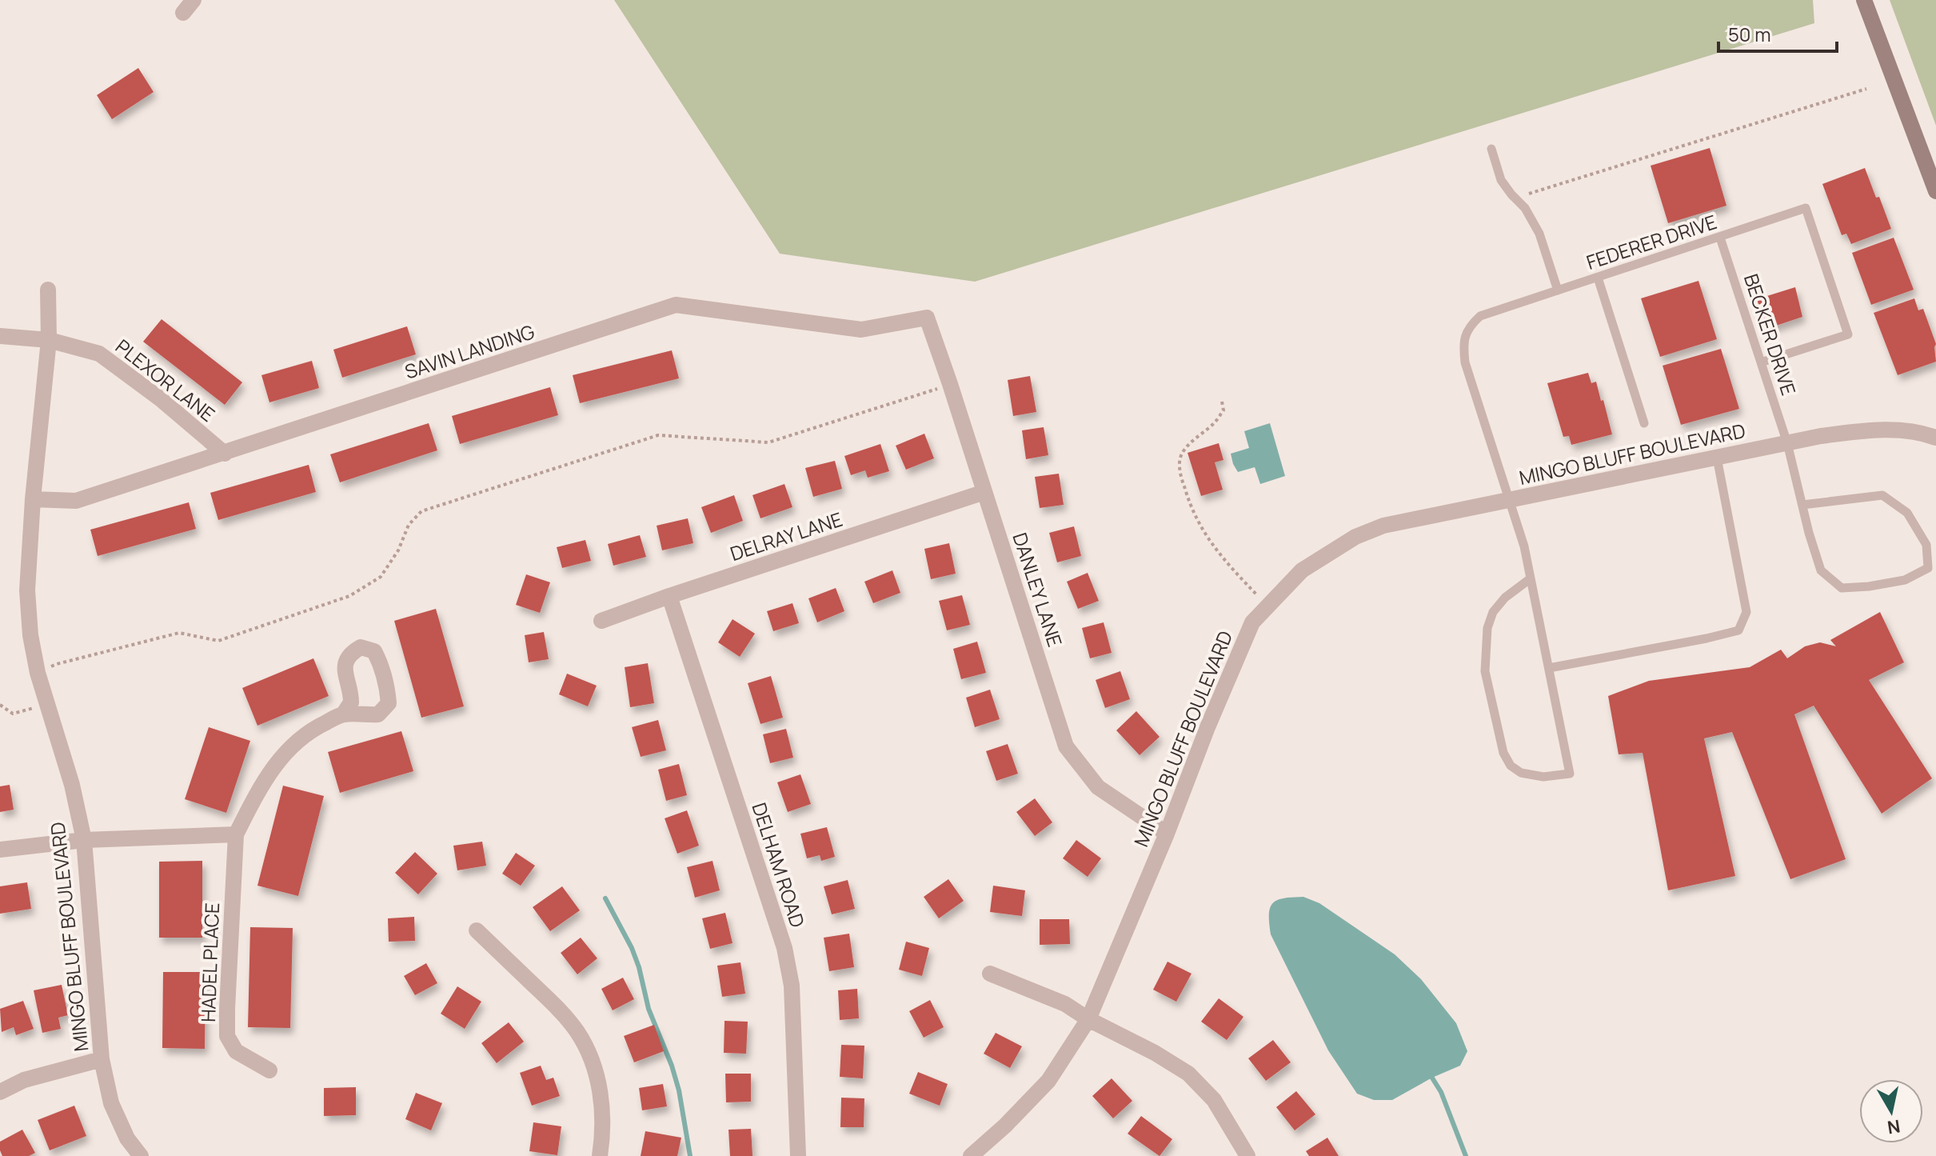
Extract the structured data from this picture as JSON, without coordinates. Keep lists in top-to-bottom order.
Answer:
{
  "streets": {
    "street": [
      "SAVIN LANDING",
      "PLEXOR LANE",
      "MINGO BLUFF BOULEVARD",
      "DELRAY LANE",
      "DANLEY LANE",
      "DELHAM ROAD",
      "HADEL PLACE"
    ],
    "lane": ["FEDERER DRIVE", "BECKER DRIVE"]
  },
  "crossings": [
    ["FEDERER DRIVE", "BECKER DRIVE"],
    ["FEDERER DRIVE", "MINGO BLUFF BOULEVARD"],
    ["BECKER DRIVE", "MINGO BLUFF BOULEVARD"],
    ["SAVIN LANDING", "PLEXOR LANE"],
    ["SAVIN LANDING", "MINGO BLUFF BOULEVARD"],
    ["SAVIN LANDING", "DANLEY LANE"],
    ["PLEXOR LANE", "MINGO BLUFF BOULEVARD"],
    ["MINGO BLUFF BOULEVARD", "DANLEY LANE"],
    ["DELRAY LANE", "DANLEY LANE"],
    ["DELRAY LANE", "DELHAM ROAD"]
  ],
  "scale_bar": "50 m",
  "north": "bottom"
}
